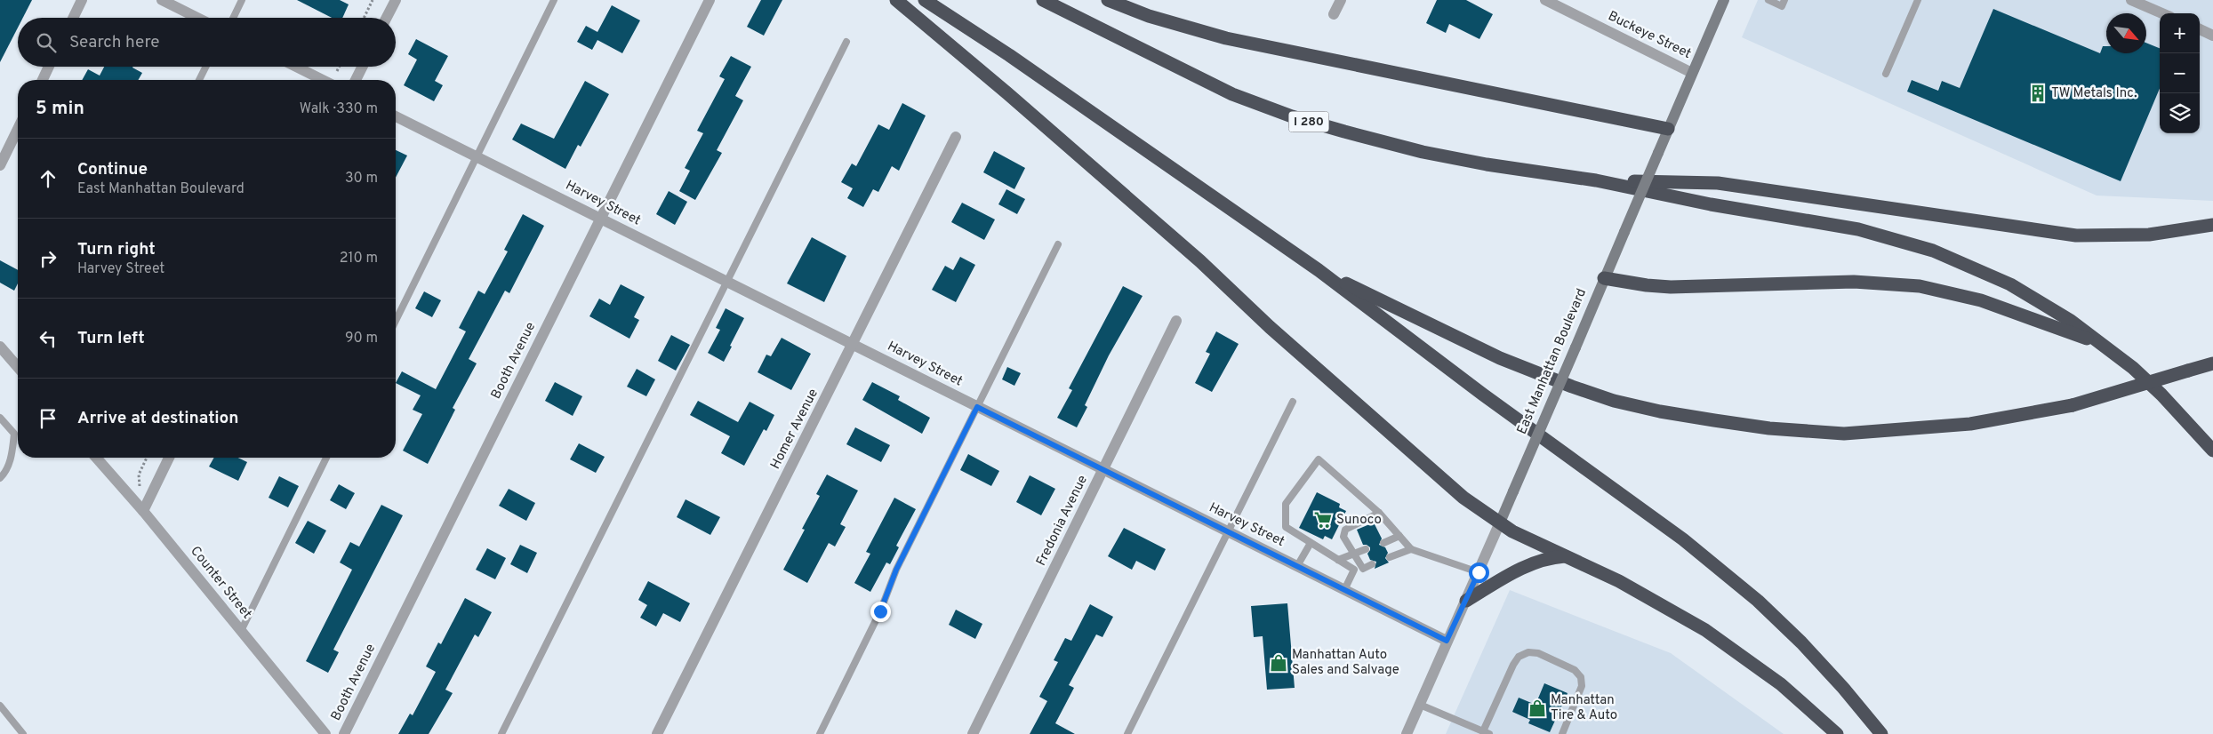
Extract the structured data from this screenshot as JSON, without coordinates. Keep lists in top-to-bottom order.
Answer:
{
  "streets": {
    "highway": ["I 280"],
    "main road": ["East Manhattan Boulevard"],
    "street": [
      "Buckeye Street",
      "Harvey Street",
      "Booth Avenue",
      "Homer Avenue",
      "Fredonia Avenue",
      "Counter Street"
    ]
  },
  "crossings": [
    ["Buckeye Street", "East Manhattan Boulevard"],
    ["Harvey Street", "Booth Avenue"],
    ["Harvey Street", "East Manhattan Boulevard"],
    ["Harvey Street", "Homer Avenue"],
    ["Harvey Street", "Fredonia Avenue"]
  ],
  "places": {
    "building": ["TW Metals Inc."],
    "supermarket": ["Sunoco"],
    "shop": ["Manhattan Auto Sales and Salvage", "Manhattan Tire & Auto"]
  },
  "north": "bottom right",
  "page": {
    "map_buttons": ["+", "−"],
    "search": "Search here",
    "heading": ["5 min", "Walk · 330 m"],
    "list": [
      ["Continue", "East Manhattan Boulevard", "30 m"],
      ["Turn right", "Harvey Street", "210 m"],
      ["Turn left", "90 m"],
      "Arrive at destination"
    ]
  }
}
